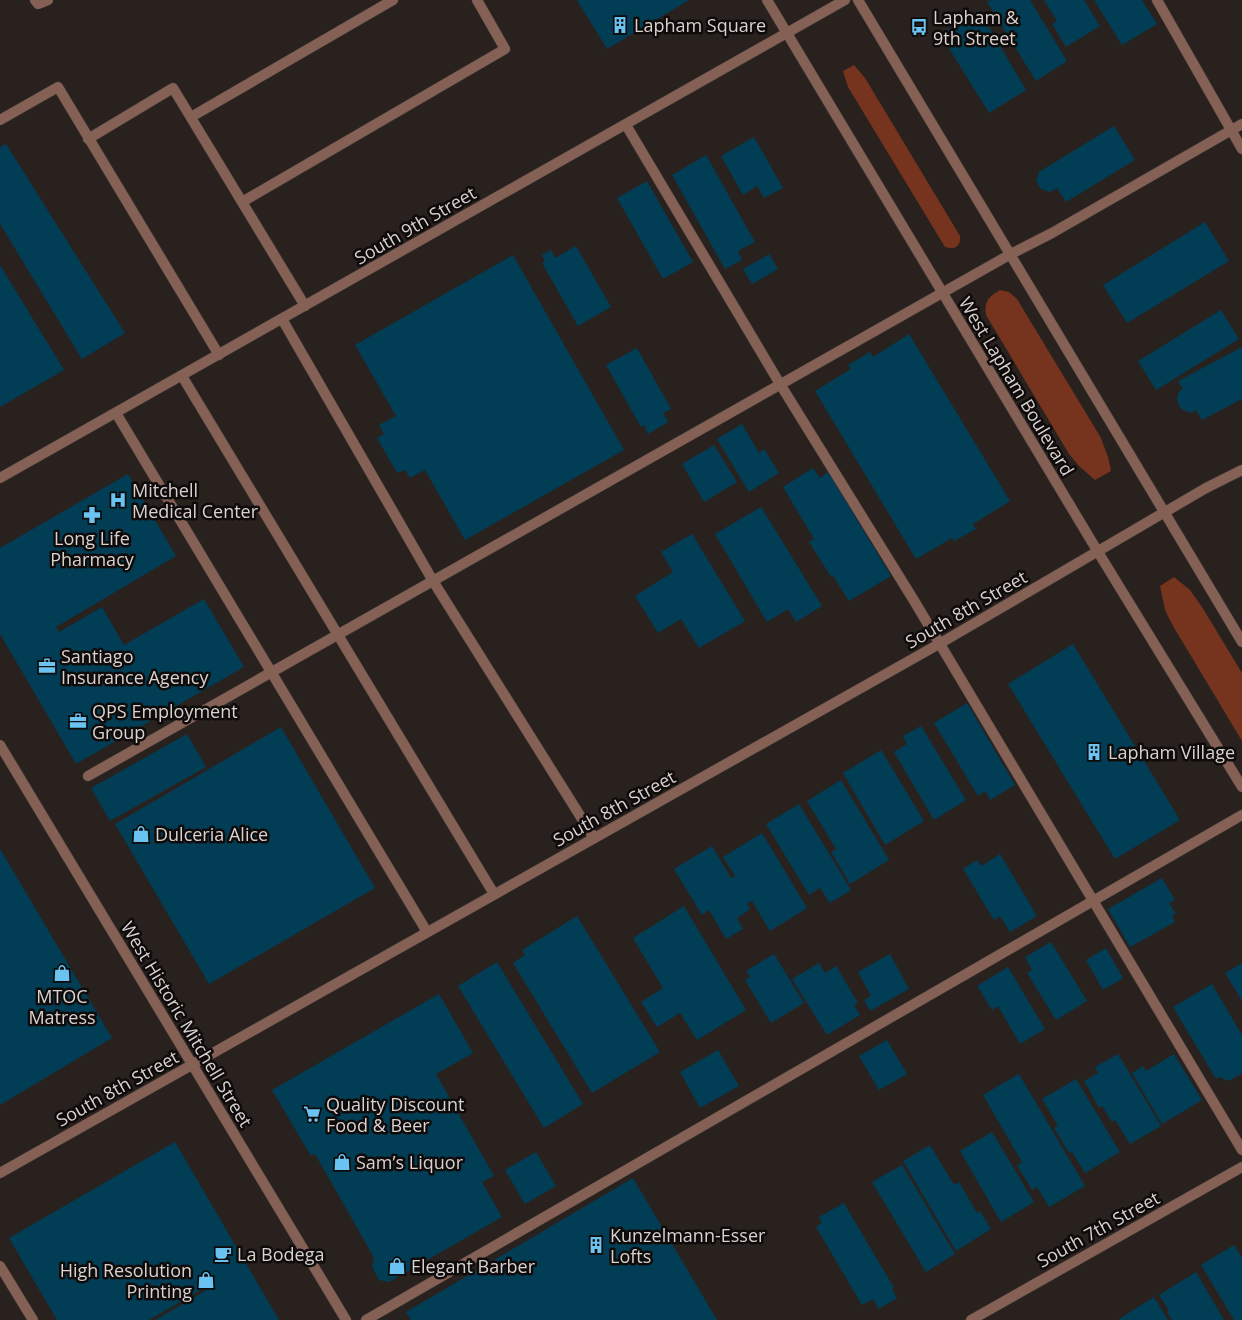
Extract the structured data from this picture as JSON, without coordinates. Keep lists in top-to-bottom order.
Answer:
{
  "streets": {
    "street": [
      "South 9th Street",
      "West Lapham Boulevard",
      "South 8th Street",
      "West Historic Mitchell Street",
      "South 7th Street"
    ]
  },
  "crossings": [
    ["South 9th Street", "West Lapham Boulevard"],
    ["West Lapham Boulevard", "South 8th Street"],
    ["South 8th Street", "West Historic Mitchell Street"]
  ],
  "places": {
    "building": ["Lapham Square", "Lapham Village", "Kunzelmann-Esser Lofts"],
    "bus stop": ["Lapham & 9th Street"],
    "hospital": ["Mitchell Medical Center"],
    "pharmacy": ["Long Life Pharmacy"],
    "office": ["Santiago Insurance Agency", "QPS Employment Group"],
    "shop": [
      "Dulceria Alice",
      "MTOC Matress",
      "Sam’s Liquor",
      "Elegant Barber",
      "High Resolution Printing"
    ],
    "supermarket": ["Quality Discount Food & Beer"],
    "cafe": ["La Bodega"]
  }
}
